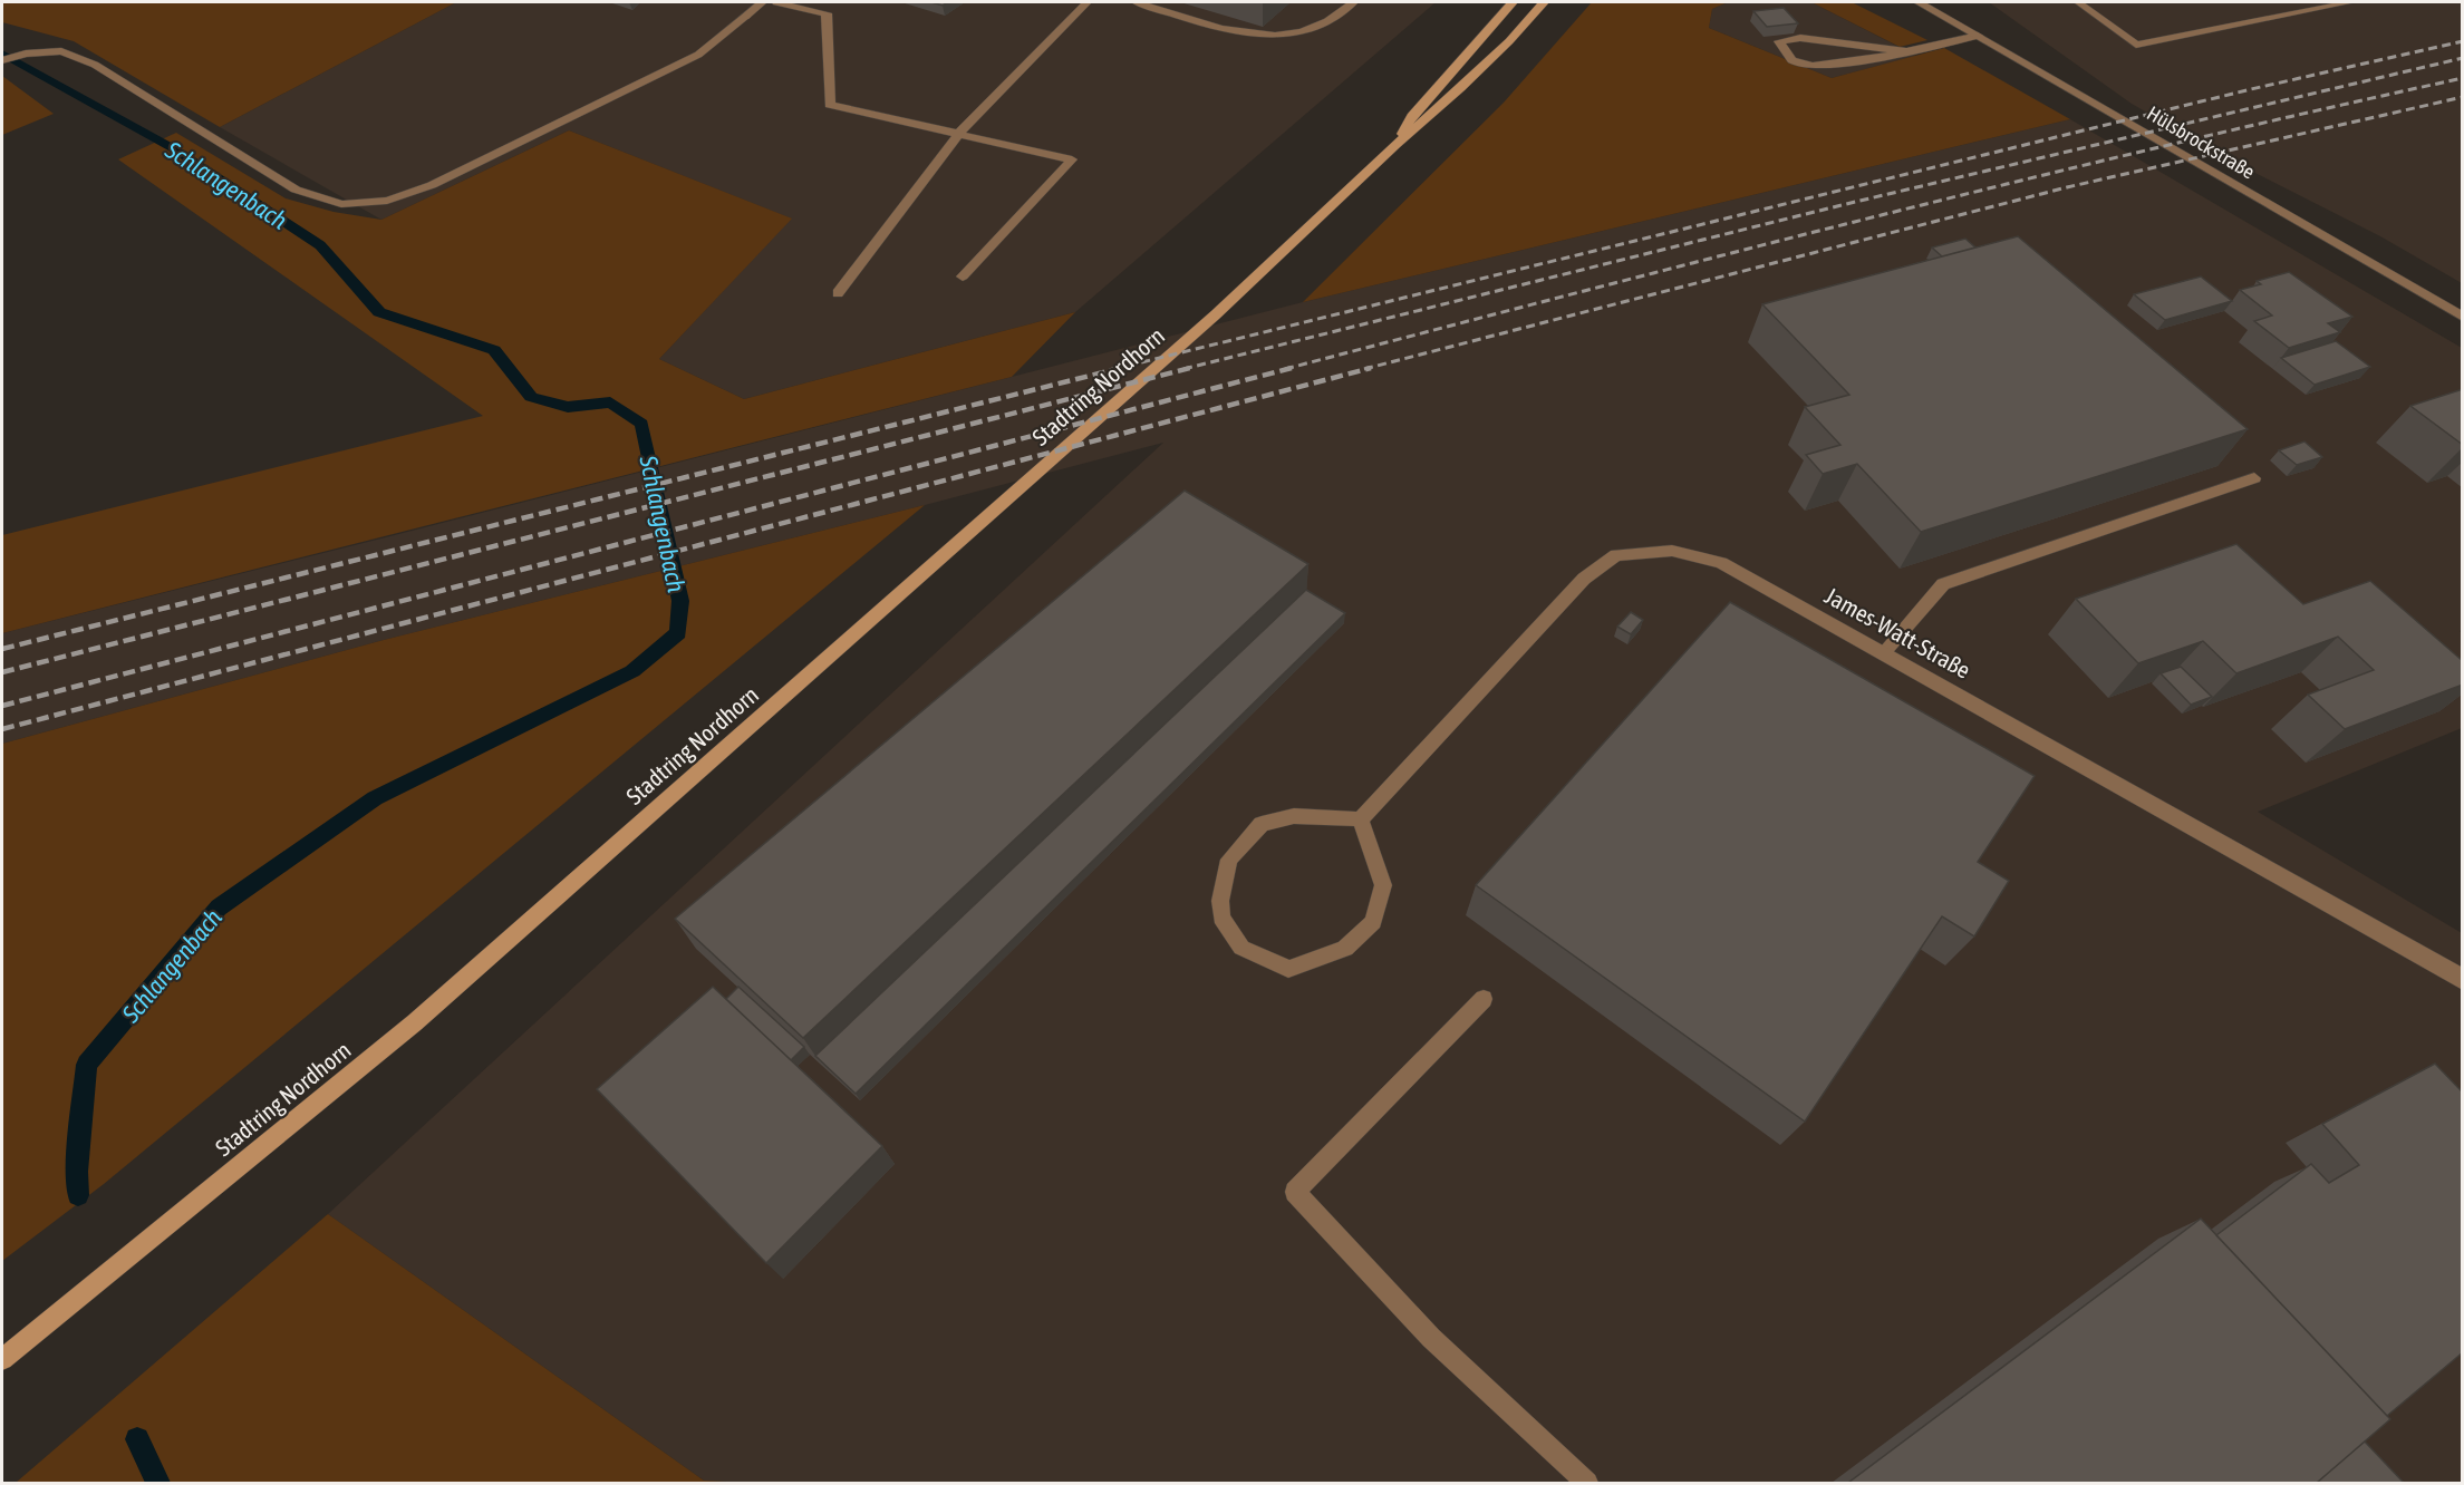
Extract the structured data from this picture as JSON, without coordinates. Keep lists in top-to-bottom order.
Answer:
{
  "streets": {
    "main road": ["Stadtring Nordhorn"],
    "street": ["Hülsbrockstraße", "James-Watt-Straße"]
  },
  "water": ["Schlangenbach"]
}
